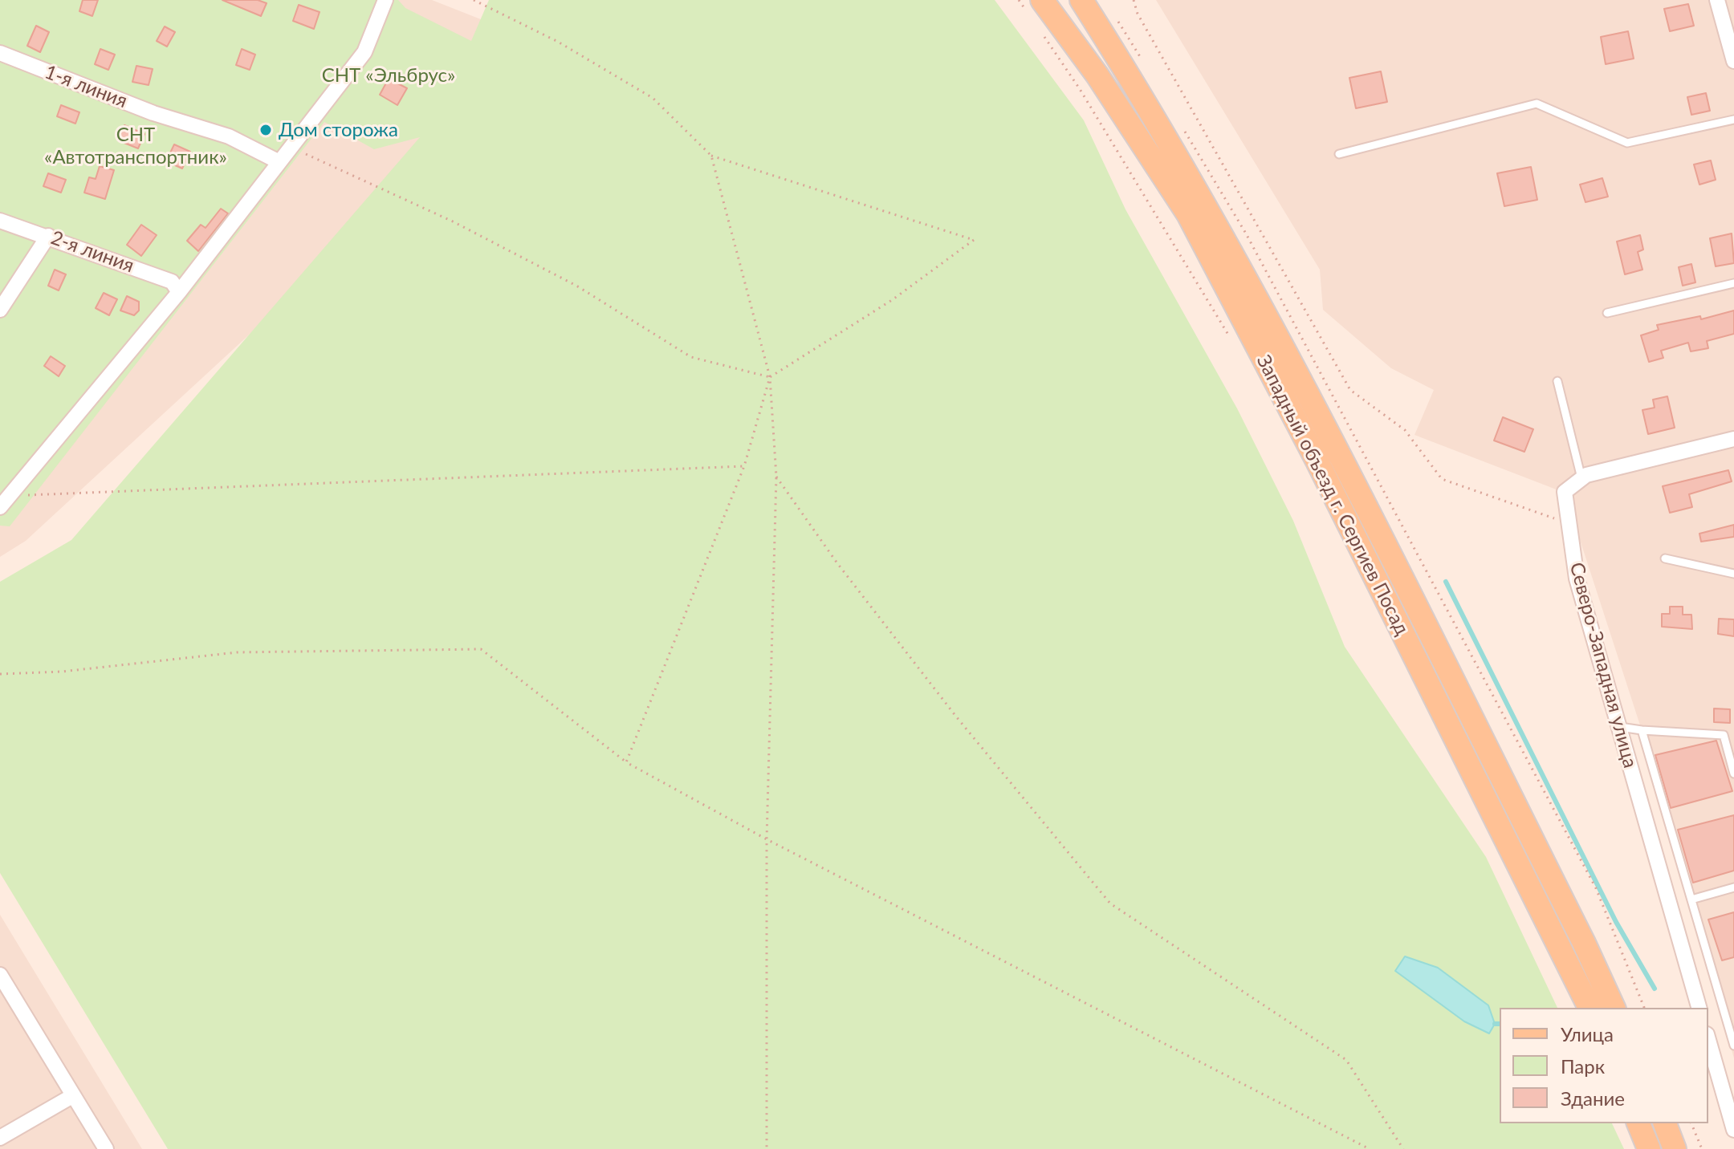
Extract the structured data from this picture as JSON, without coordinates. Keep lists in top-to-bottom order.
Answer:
{
  "streets": {
    "main road": ["Западный объезд г. Сергиев Посад"],
    "street": ["1-я линия", "2-я линия", "Северо-Западная улица"]
  },
  "parks": ["СНТ «Эльбрус»", "СНТ «Автотранспортник»"],
  "places": ["Дом сторожа"],
  "legend": ["Улица", "Парк", "Здание"]
}
